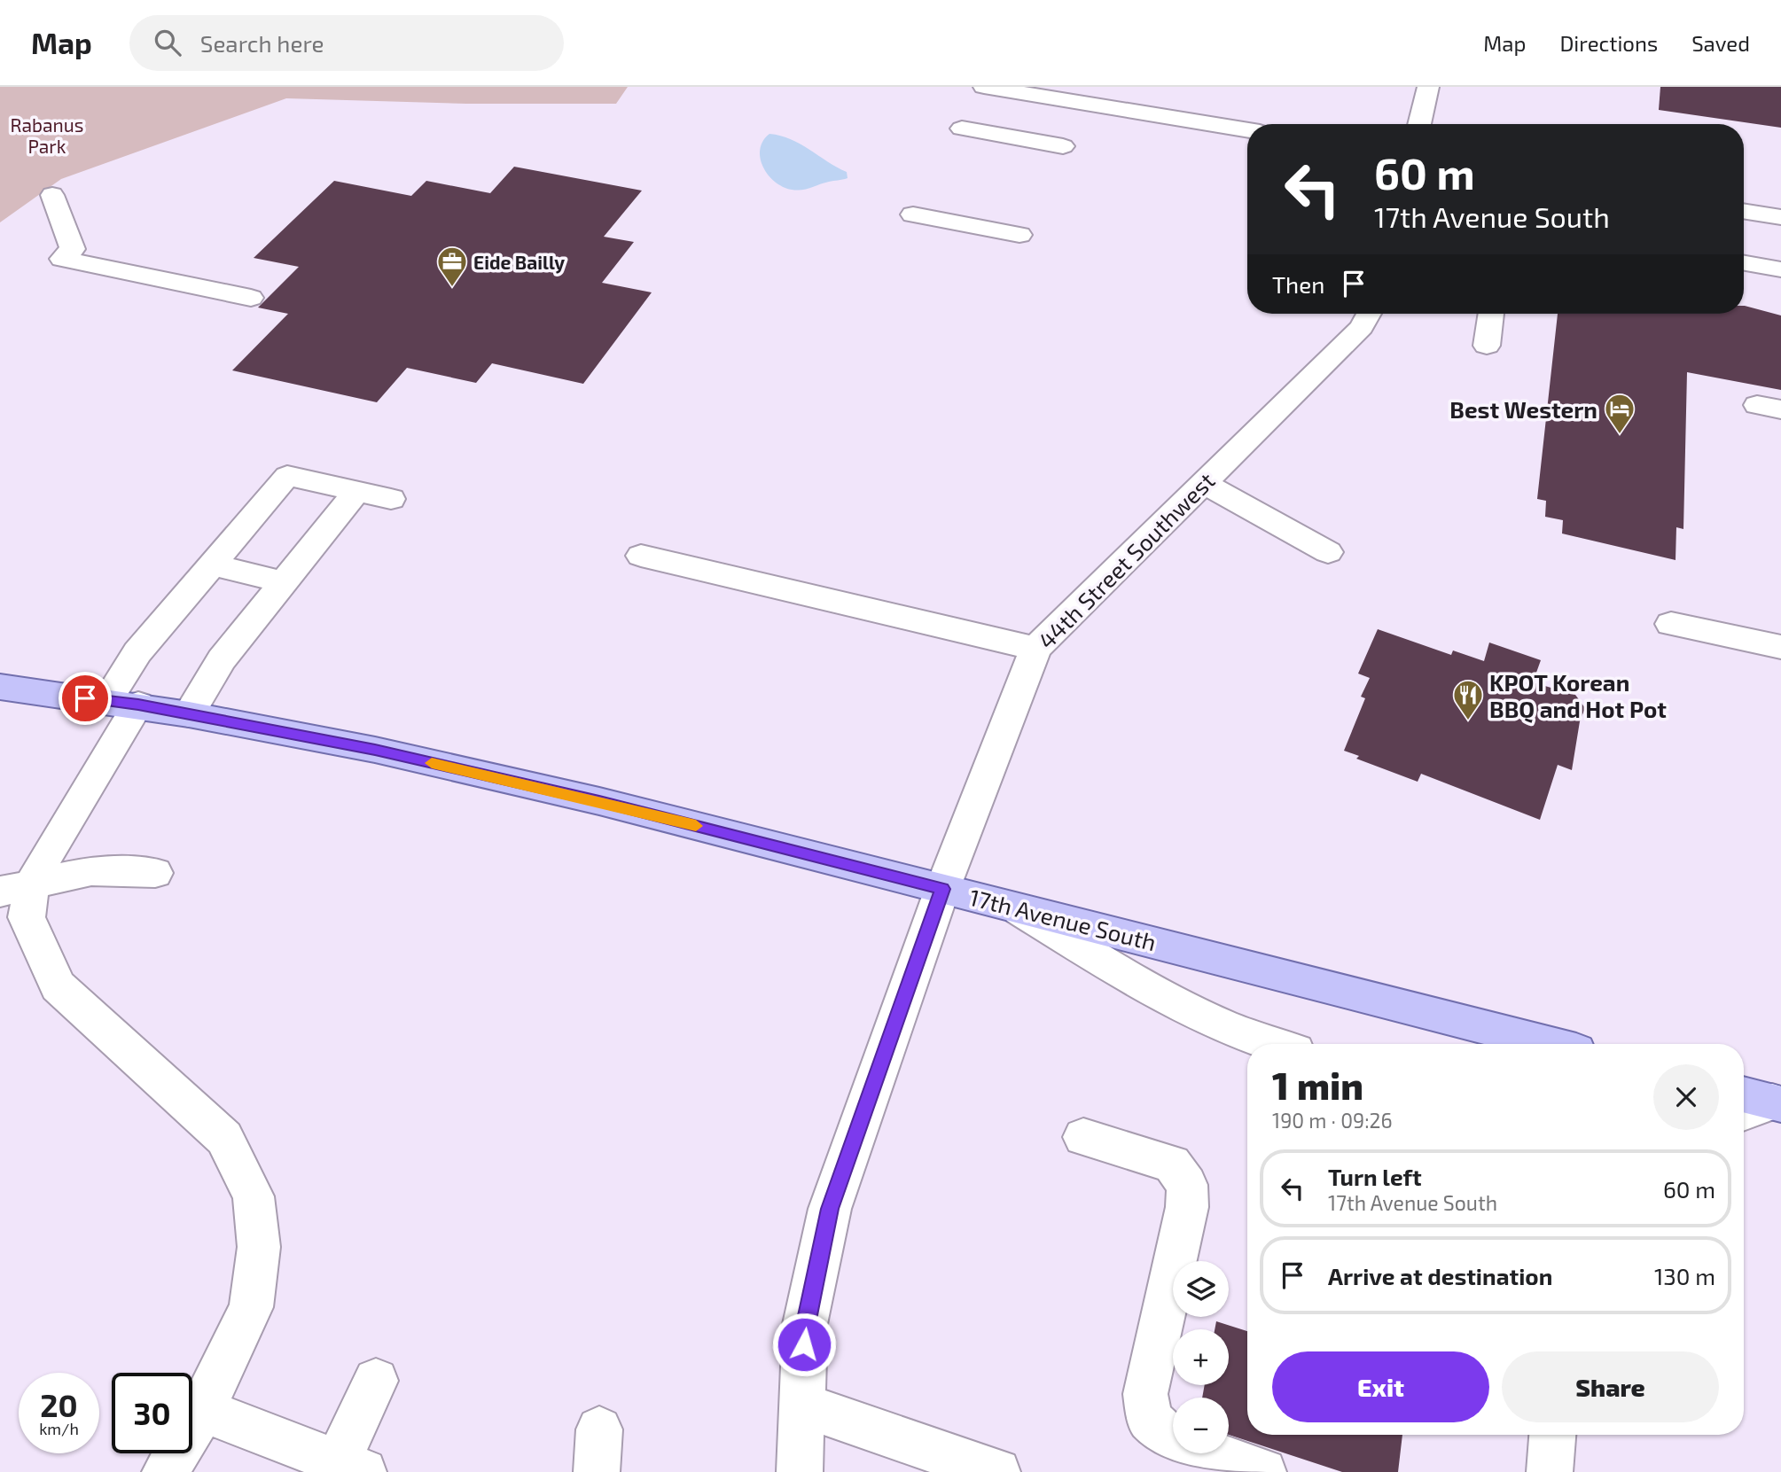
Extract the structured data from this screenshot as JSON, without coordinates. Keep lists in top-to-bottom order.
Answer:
{
  "streets": {
    "main road": ["17th Avenue South"],
    "street": ["44th Street Southwest"]
  },
  "crossings": [
    ["44th Street Southwest", "17th Avenue South"]
  ],
  "parks": ["Rabanus Park"],
  "places": {
    "office": ["Eide Bailly"],
    "hotel": ["Best Western"],
    "restaurant": ["KPOT Korean BBQ and Hot Pot"]
  },
  "page": {
    "header": "Map",
    "search": "Search here",
    "nav": ["Map", "Directions", "Saved"],
    "turn": ["60 m", "17th Avenue South"],
    "then": "Then",
    "heading": ["1 min", "190 m · 09:26"],
    "list": [
      {
        "name": "Turn left",
        "note": "17th Avenue South",
        "value": "60 m"
      },
      {
        "name": "Arrive at destination",
        "value": "130 m"
      }
    ],
    "map_buttons": ["+", "−"],
    "buttons": ["Exit", "Share"],
    "speed": "20 km/h",
    "limit": "30"
  }
}
